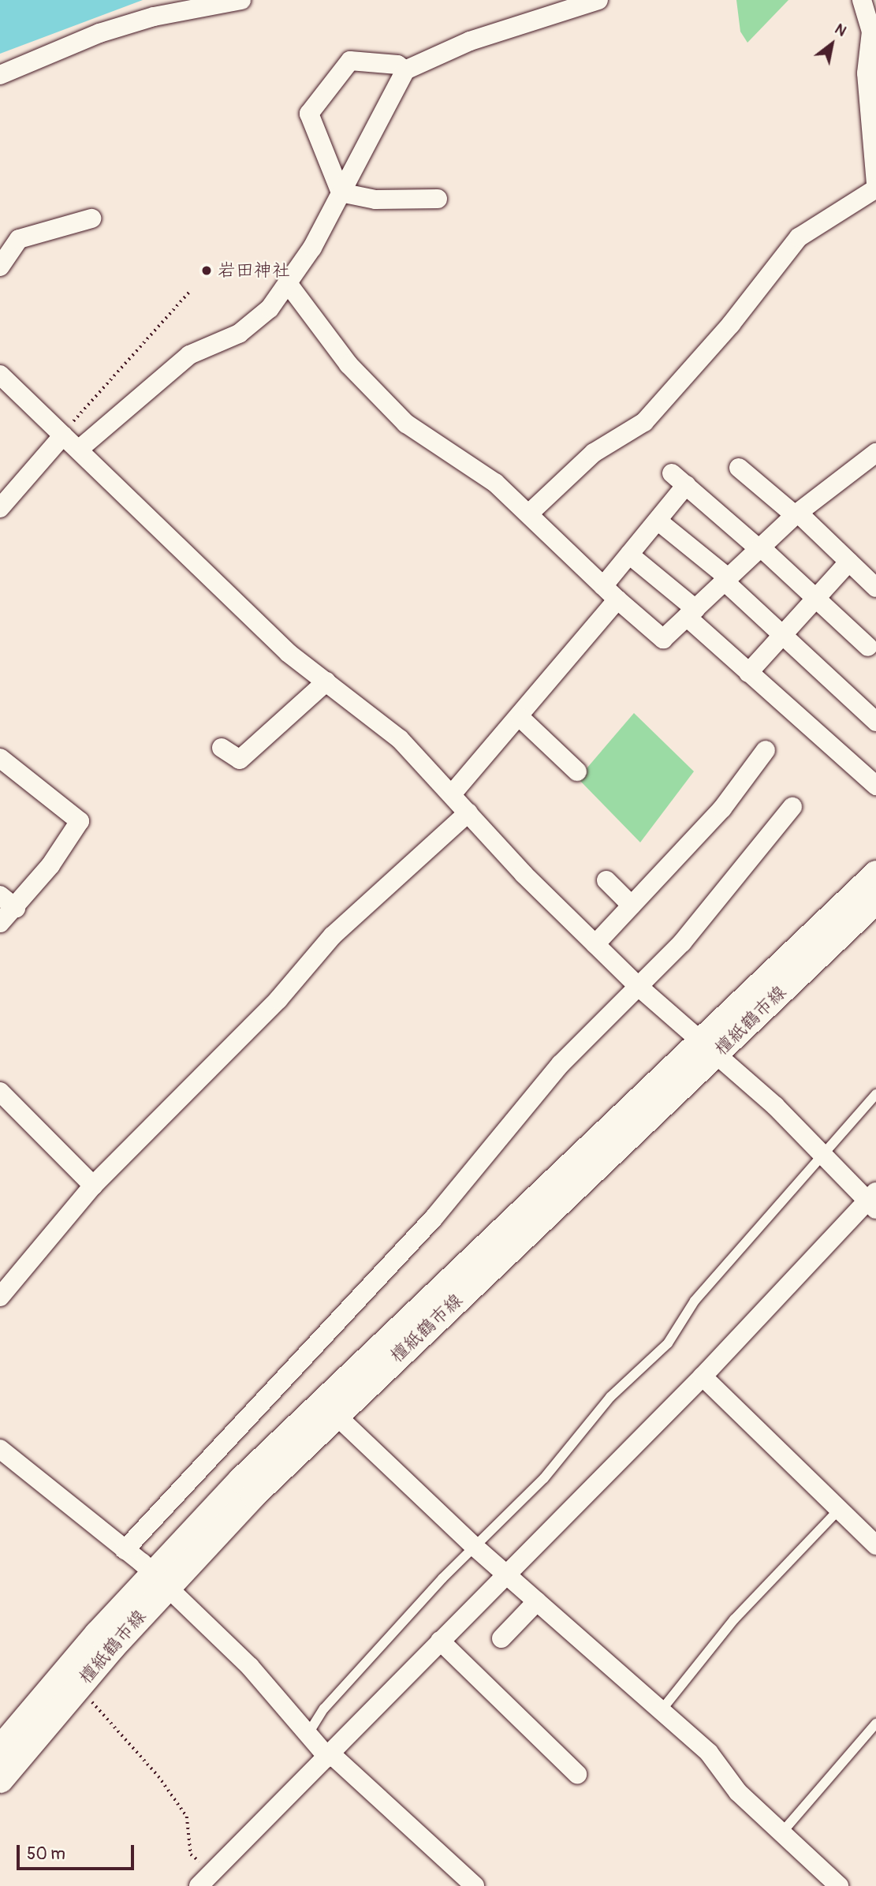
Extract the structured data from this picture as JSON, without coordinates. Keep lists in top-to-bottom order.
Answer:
{
  "streets": {
    "main road": ["檀紙鶴市線"]
  },
  "places": ["岩田神社"],
  "scale_bar": "50 m",
  "north": "top right"
}
